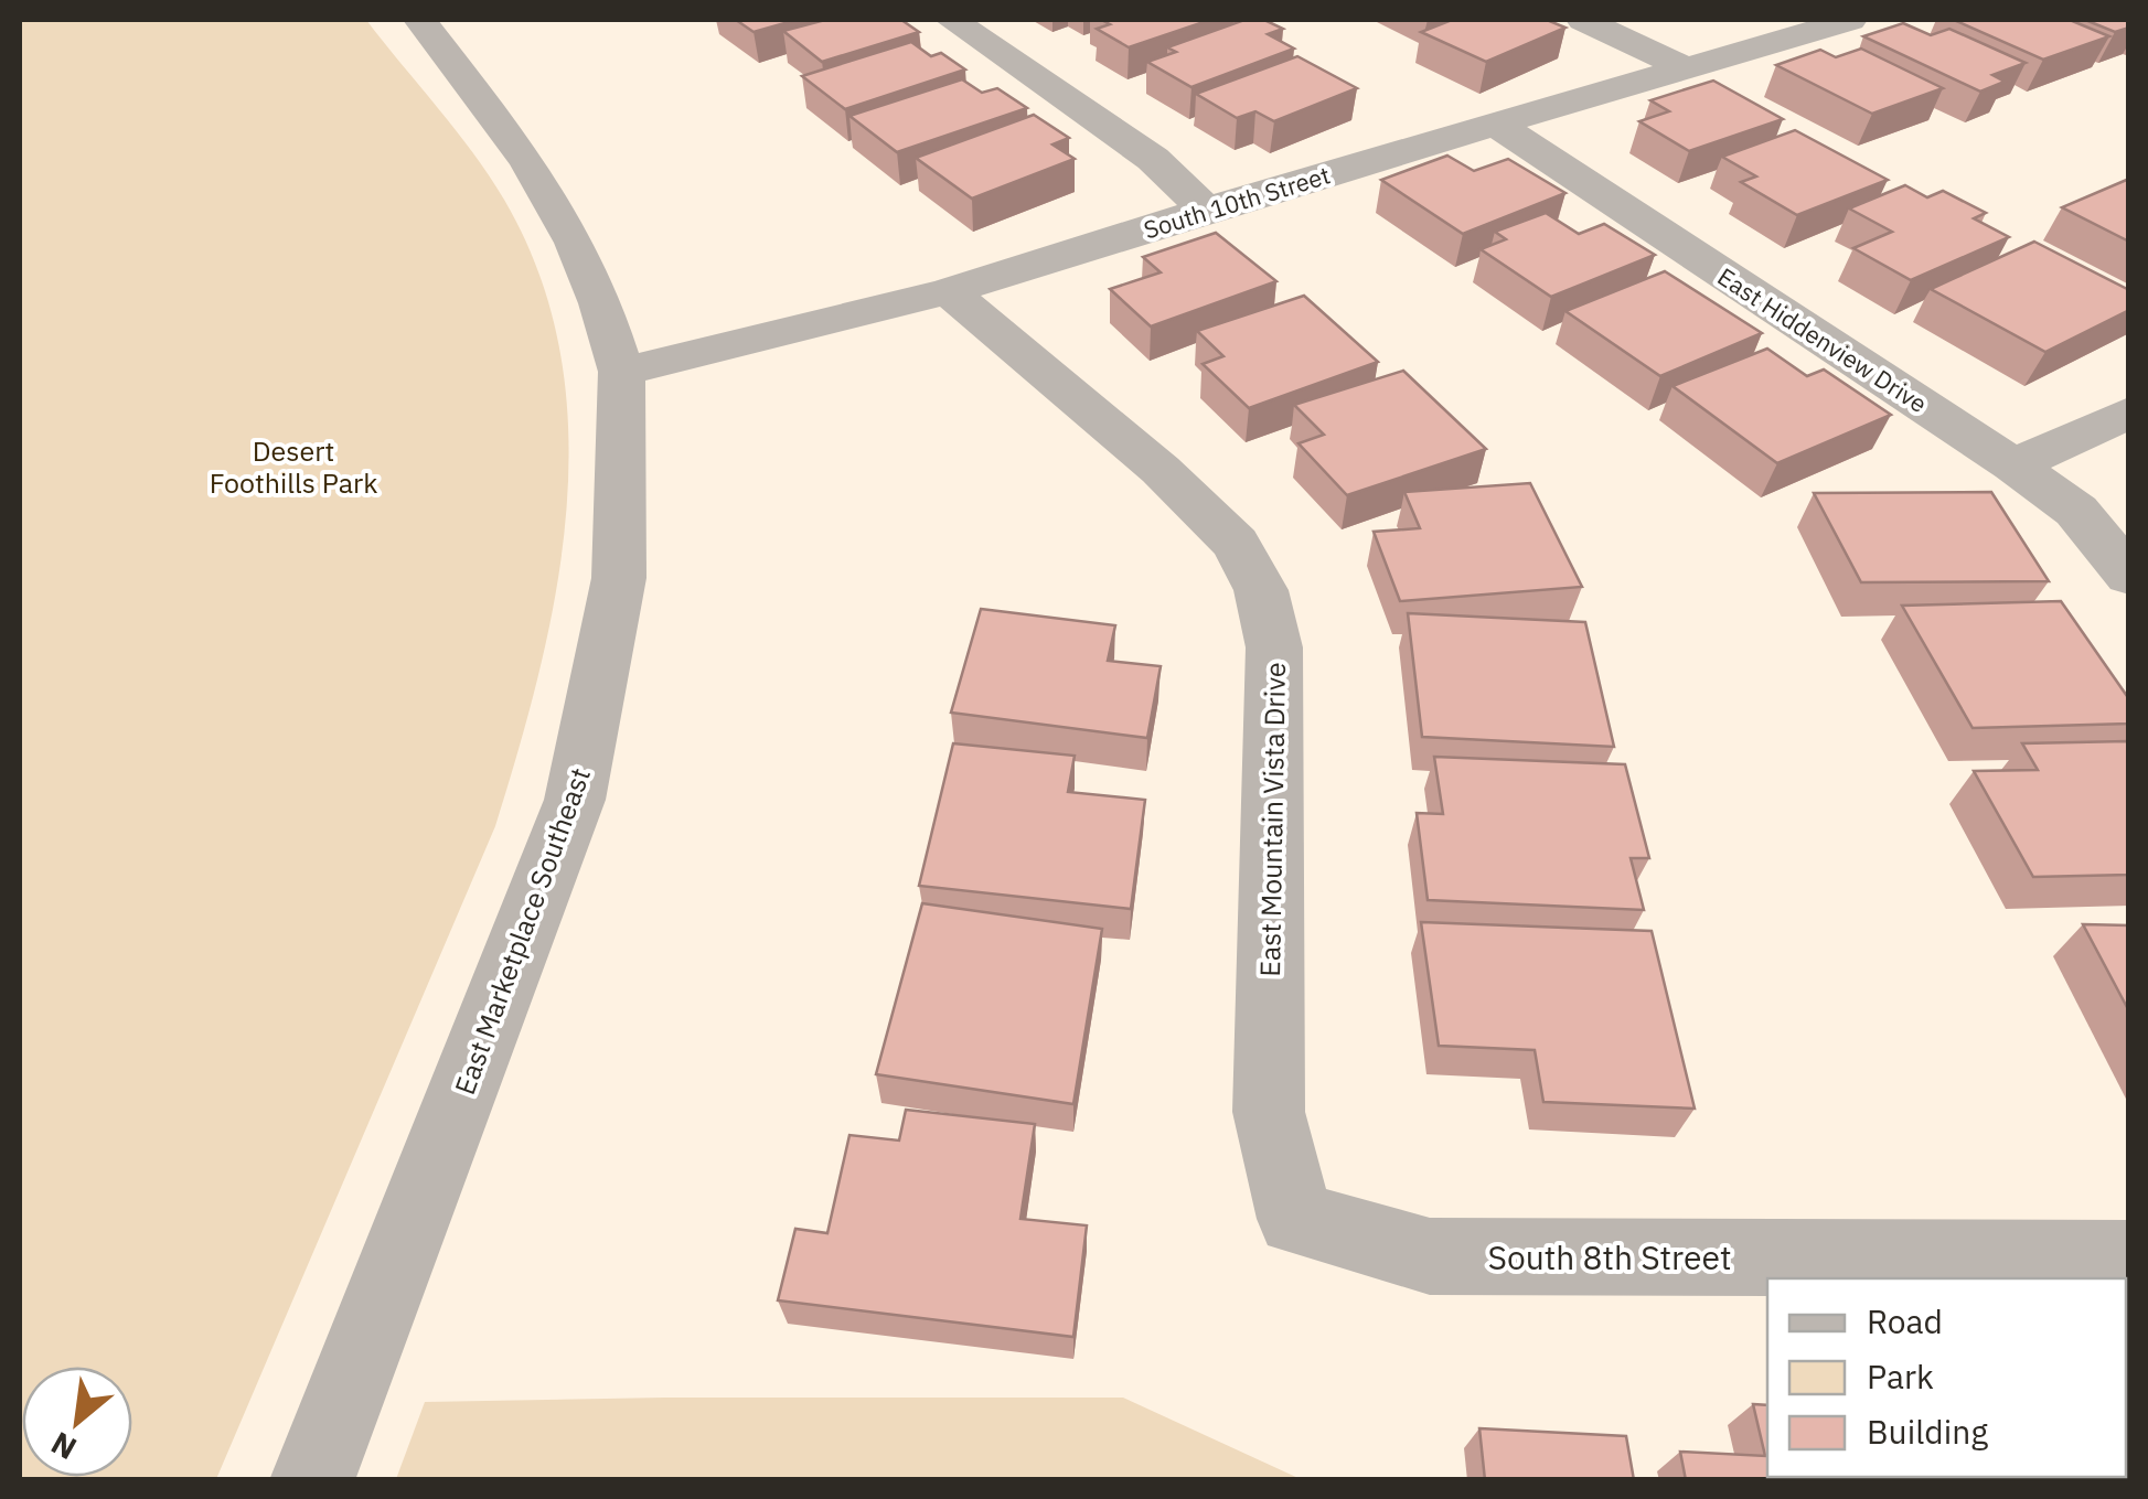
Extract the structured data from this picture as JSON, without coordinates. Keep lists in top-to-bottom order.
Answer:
{
  "streets": {
    "street": [
      "South 10th Street",
      "East Hiddenview Drive",
      "East Mountain Vista Drive",
      "East Marketplace Southeast",
      "South 8th Street"
    ]
  },
  "crossings": [
    ["South 10th Street", "East Hiddenview Drive"],
    ["South 10th Street", "East Mountain Vista Drive"],
    ["South 10th Street", "East Marketplace Southeast"],
    ["East Mountain Vista Drive", "South 8th Street"]
  ],
  "parks": ["Desert Foothills Park"],
  "legend": ["Road", "Park", "Building"],
  "north": "bottom left"
}
